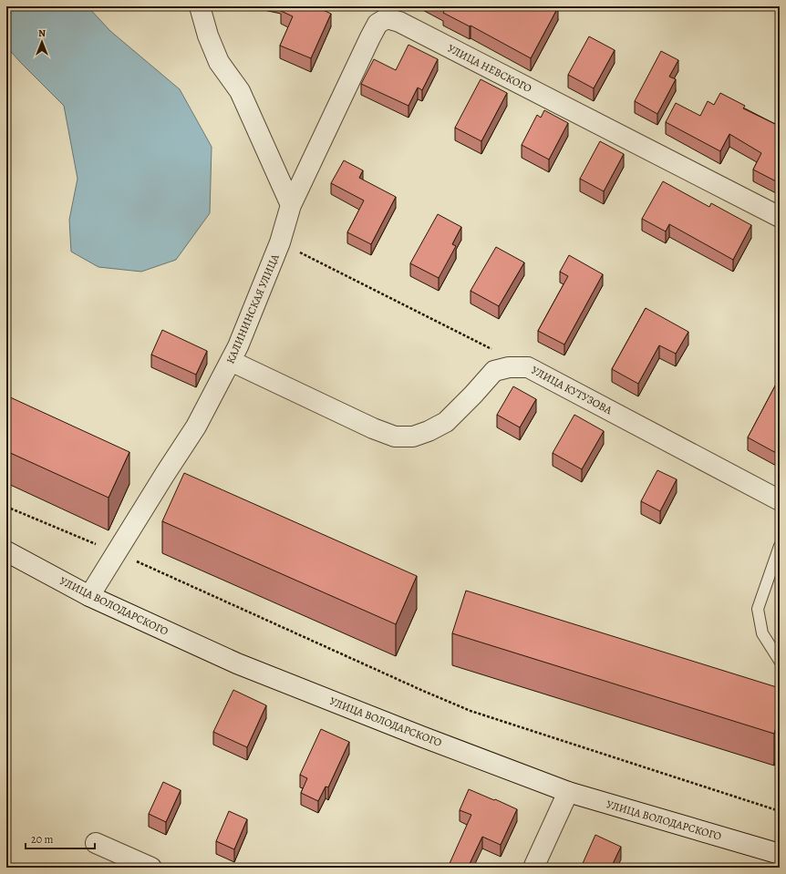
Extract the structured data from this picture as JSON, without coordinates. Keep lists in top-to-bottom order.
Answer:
{
  "streets": {
    "street": [
      "УЛИЦА НЕВСКОГО",
      "КАЛИНИНСКАЯ УЛИЦА",
      "УЛИЦА КУТУЗОВА",
      "УЛИЦА ВОЛОДАРСКОГО"
    ]
  },
  "crossings": [
    ["УЛИЦА НЕВСКОГО", "КАЛИНИНСКАЯ УЛИЦА"],
    ["КАЛИНИНСКАЯ УЛИЦА", "УЛИЦА КУТУЗОВА"],
    ["КАЛИНИНСКАЯ УЛИЦА", "УЛИЦА ВОЛОДАРСКОГО"]
  ],
  "scale_bar": "20 m",
  "north": "top"
}
